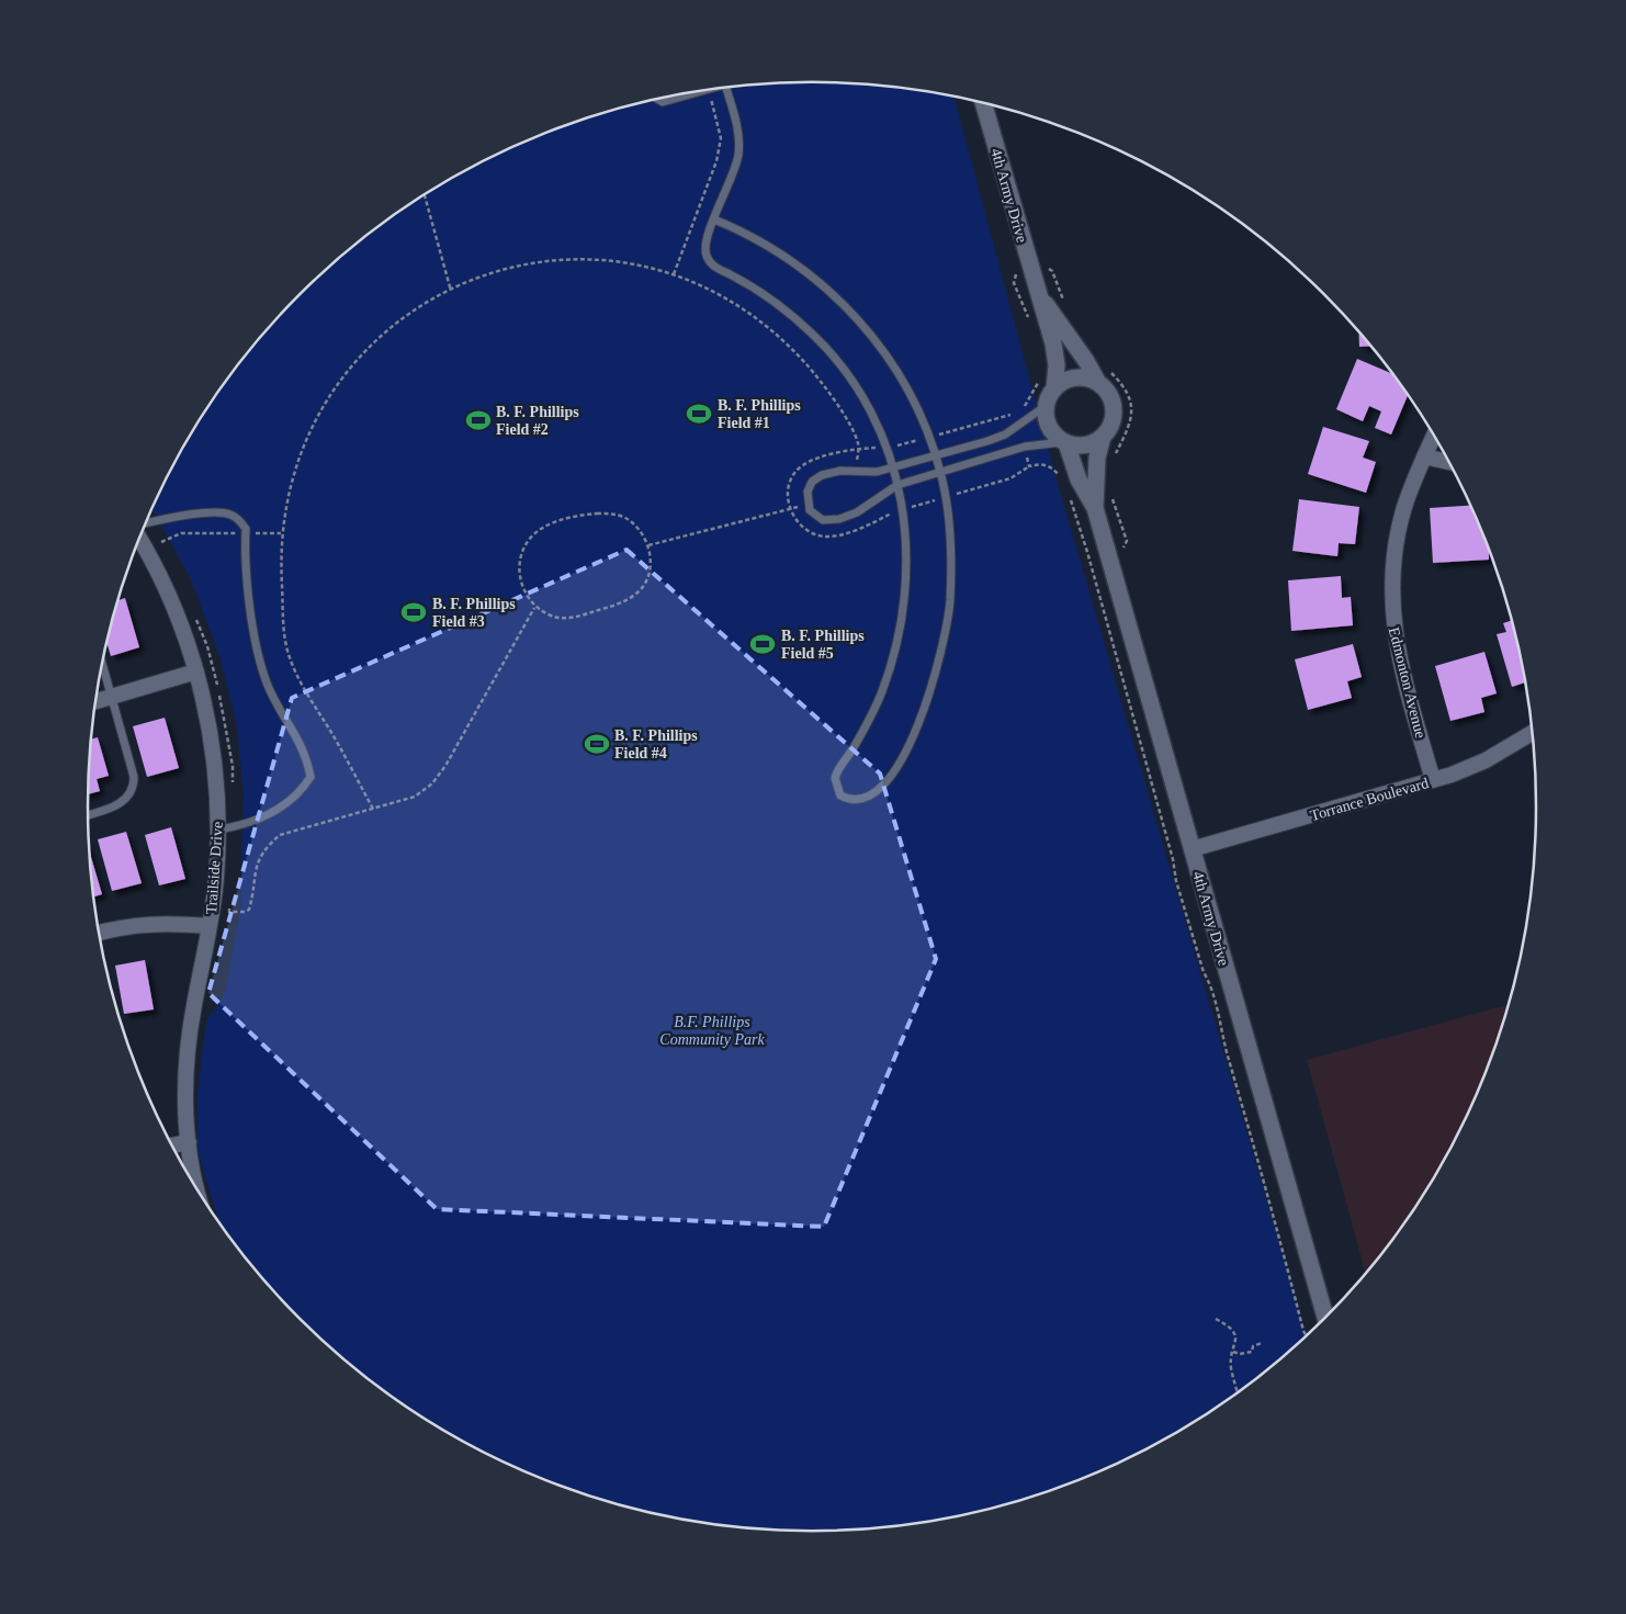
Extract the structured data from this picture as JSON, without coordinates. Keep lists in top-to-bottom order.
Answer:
{
  "streets": {
    "street": [
      "4th Army Drive",
      "Edmonton Avenue",
      "Torrance Boulevard",
      "Trailside Drive"
    ]
  },
  "crossings": [
    ["4th Army Drive", "Torrance Boulevard"],
    ["Edmonton Avenue", "Torrance Boulevard"]
  ],
  "parks": ["B.F. Phillips Community Park"],
  "places": {
    "sports": [
      "B. F. Phillips Field #1",
      "B. F. Phillips Field #2",
      "B. F. Phillips Field #3",
      "B. F. Phillips Field #5",
      "B. F. Phillips Field #4"
    ]
  }
}
